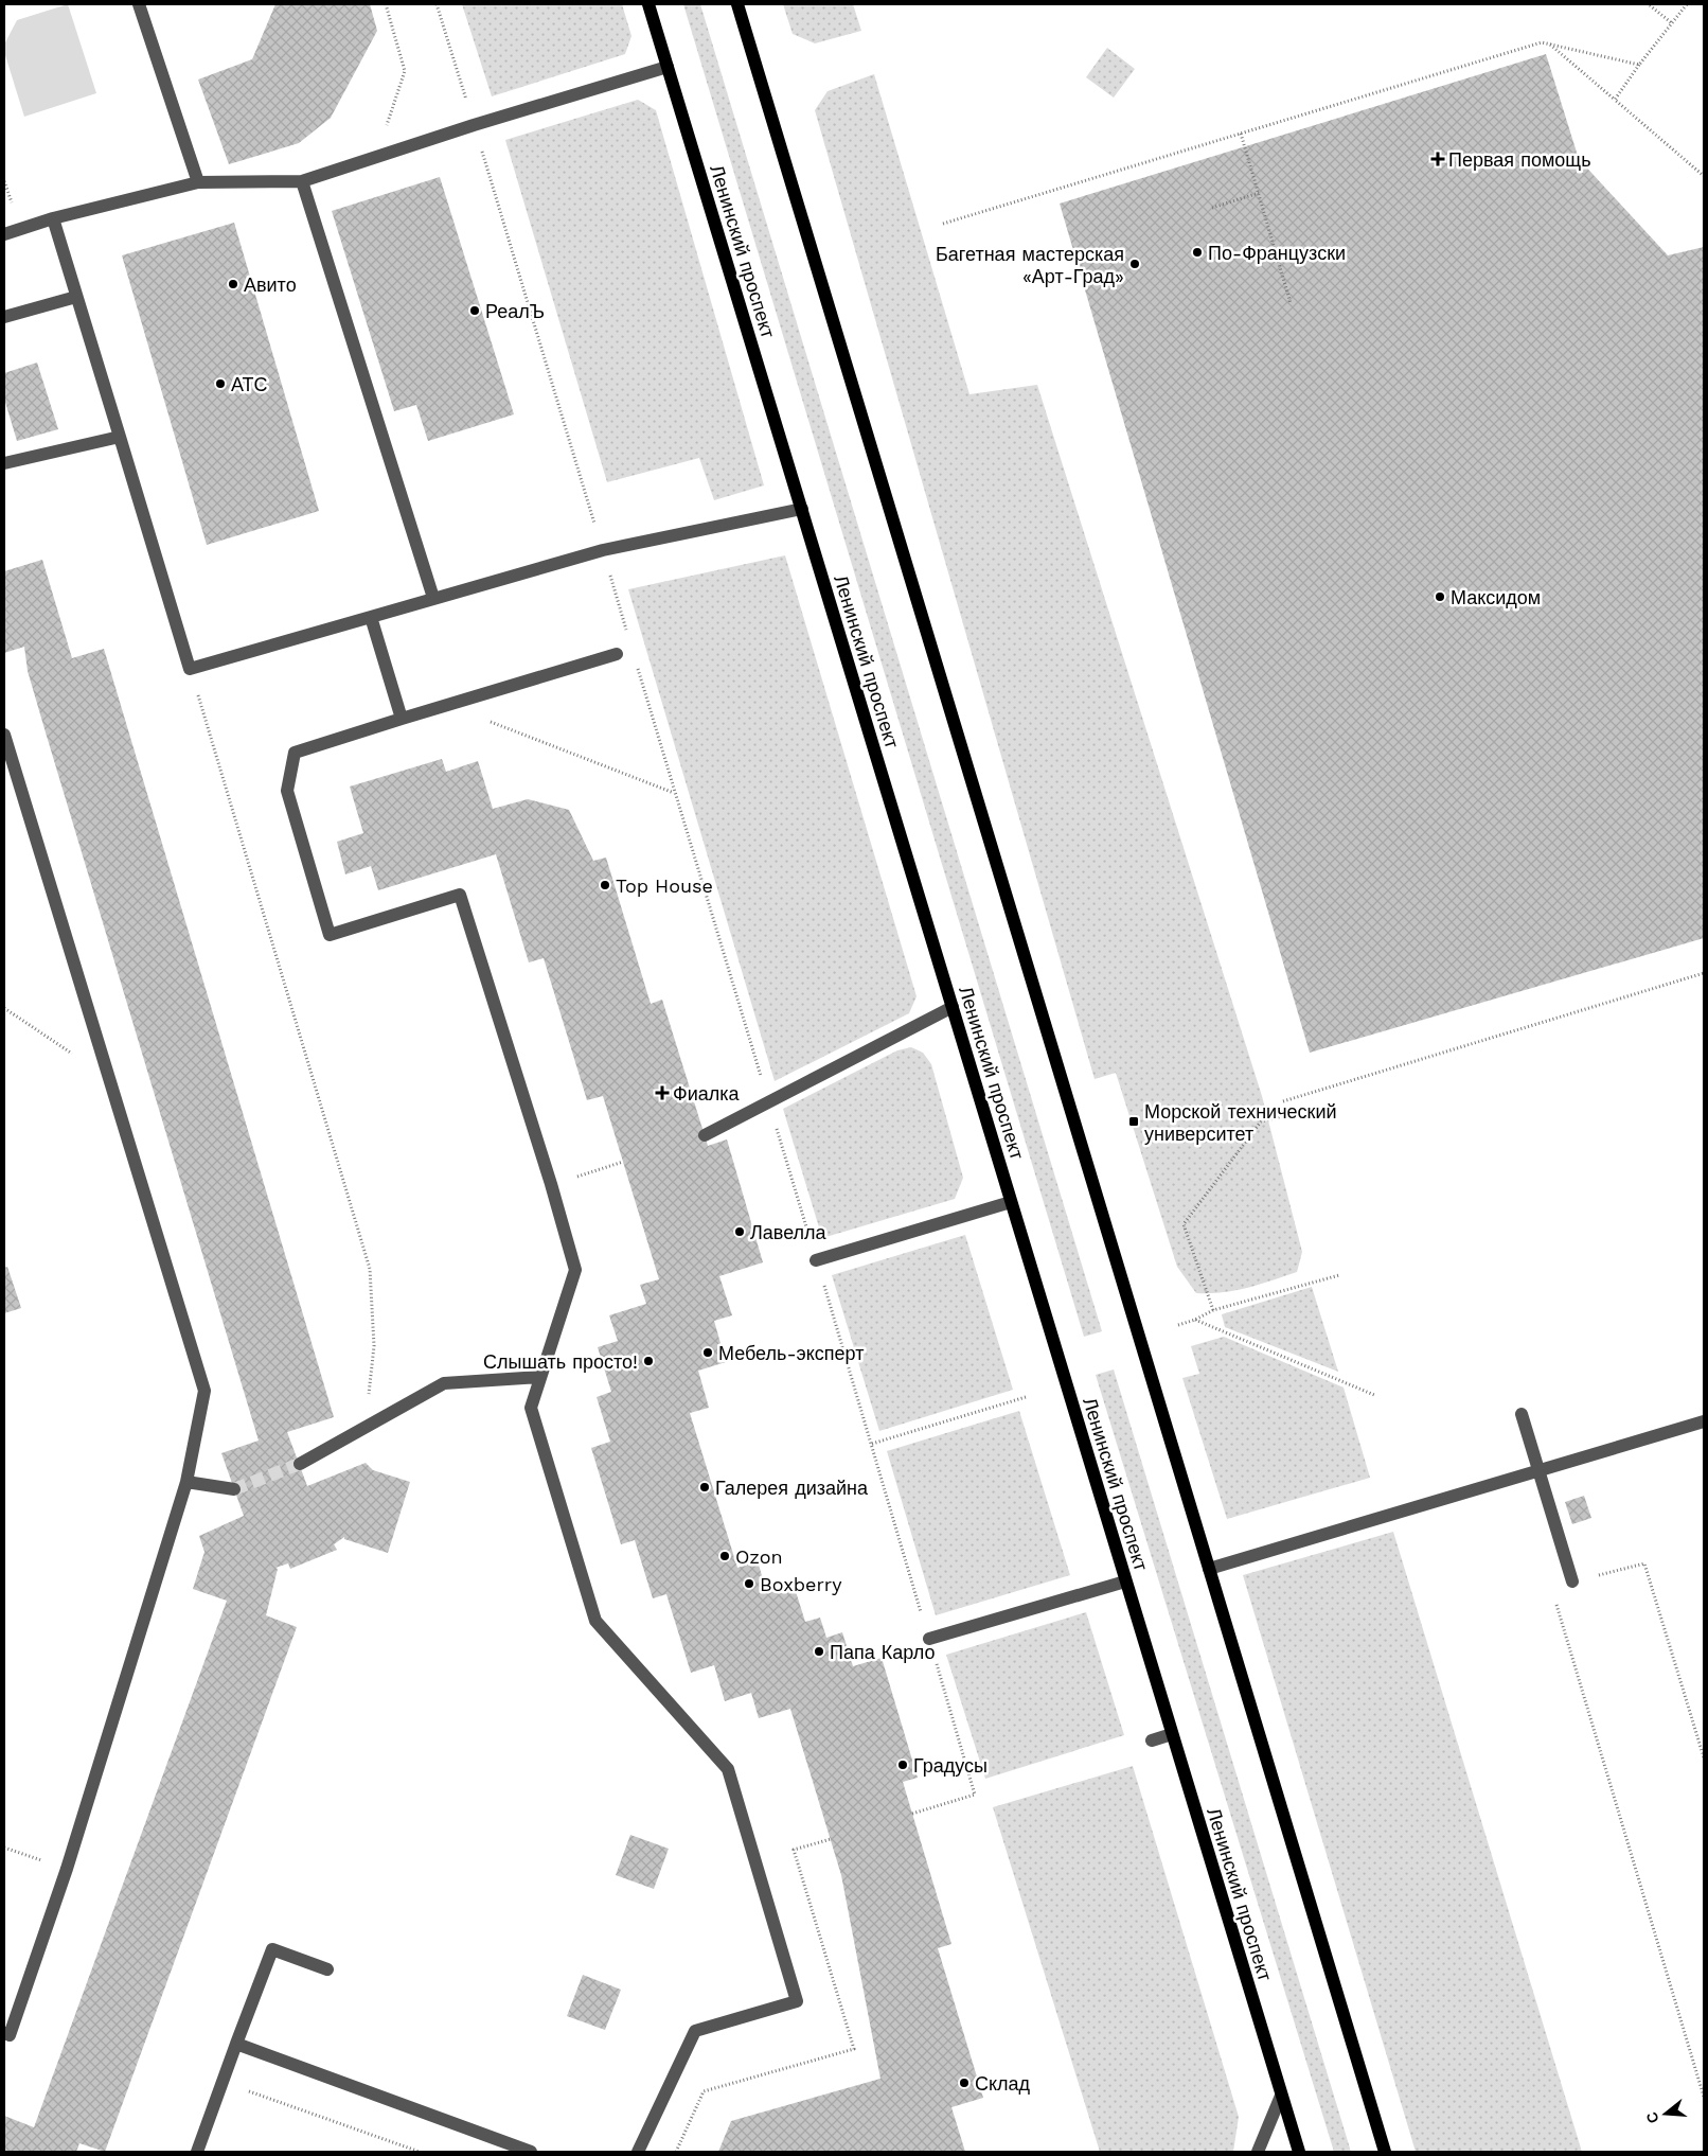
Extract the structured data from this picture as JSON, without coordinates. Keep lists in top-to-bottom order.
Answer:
{
  "streets": {
    "main road": ["Ленинский проспект"]
  },
  "places": {
    "health": ["Первая помощь", "Фиалка"],
    "other": [
      "По-Французски",
      "Багетная мастерская «Арт-Град»",
      "Авито",
      "РеалЪ",
      "АТС",
      "Максидом",
      "Top House",
      "Лавелла",
      "Мебель-эксперт",
      "Слышать просто!",
      "Галерея дизайна",
      "Ozon",
      "Boxberry",
      "Папа Карло",
      "Градусы",
      "Склад"
    ],
    "transit": ["Морской технический университет"]
  },
  "north": "left"
}
